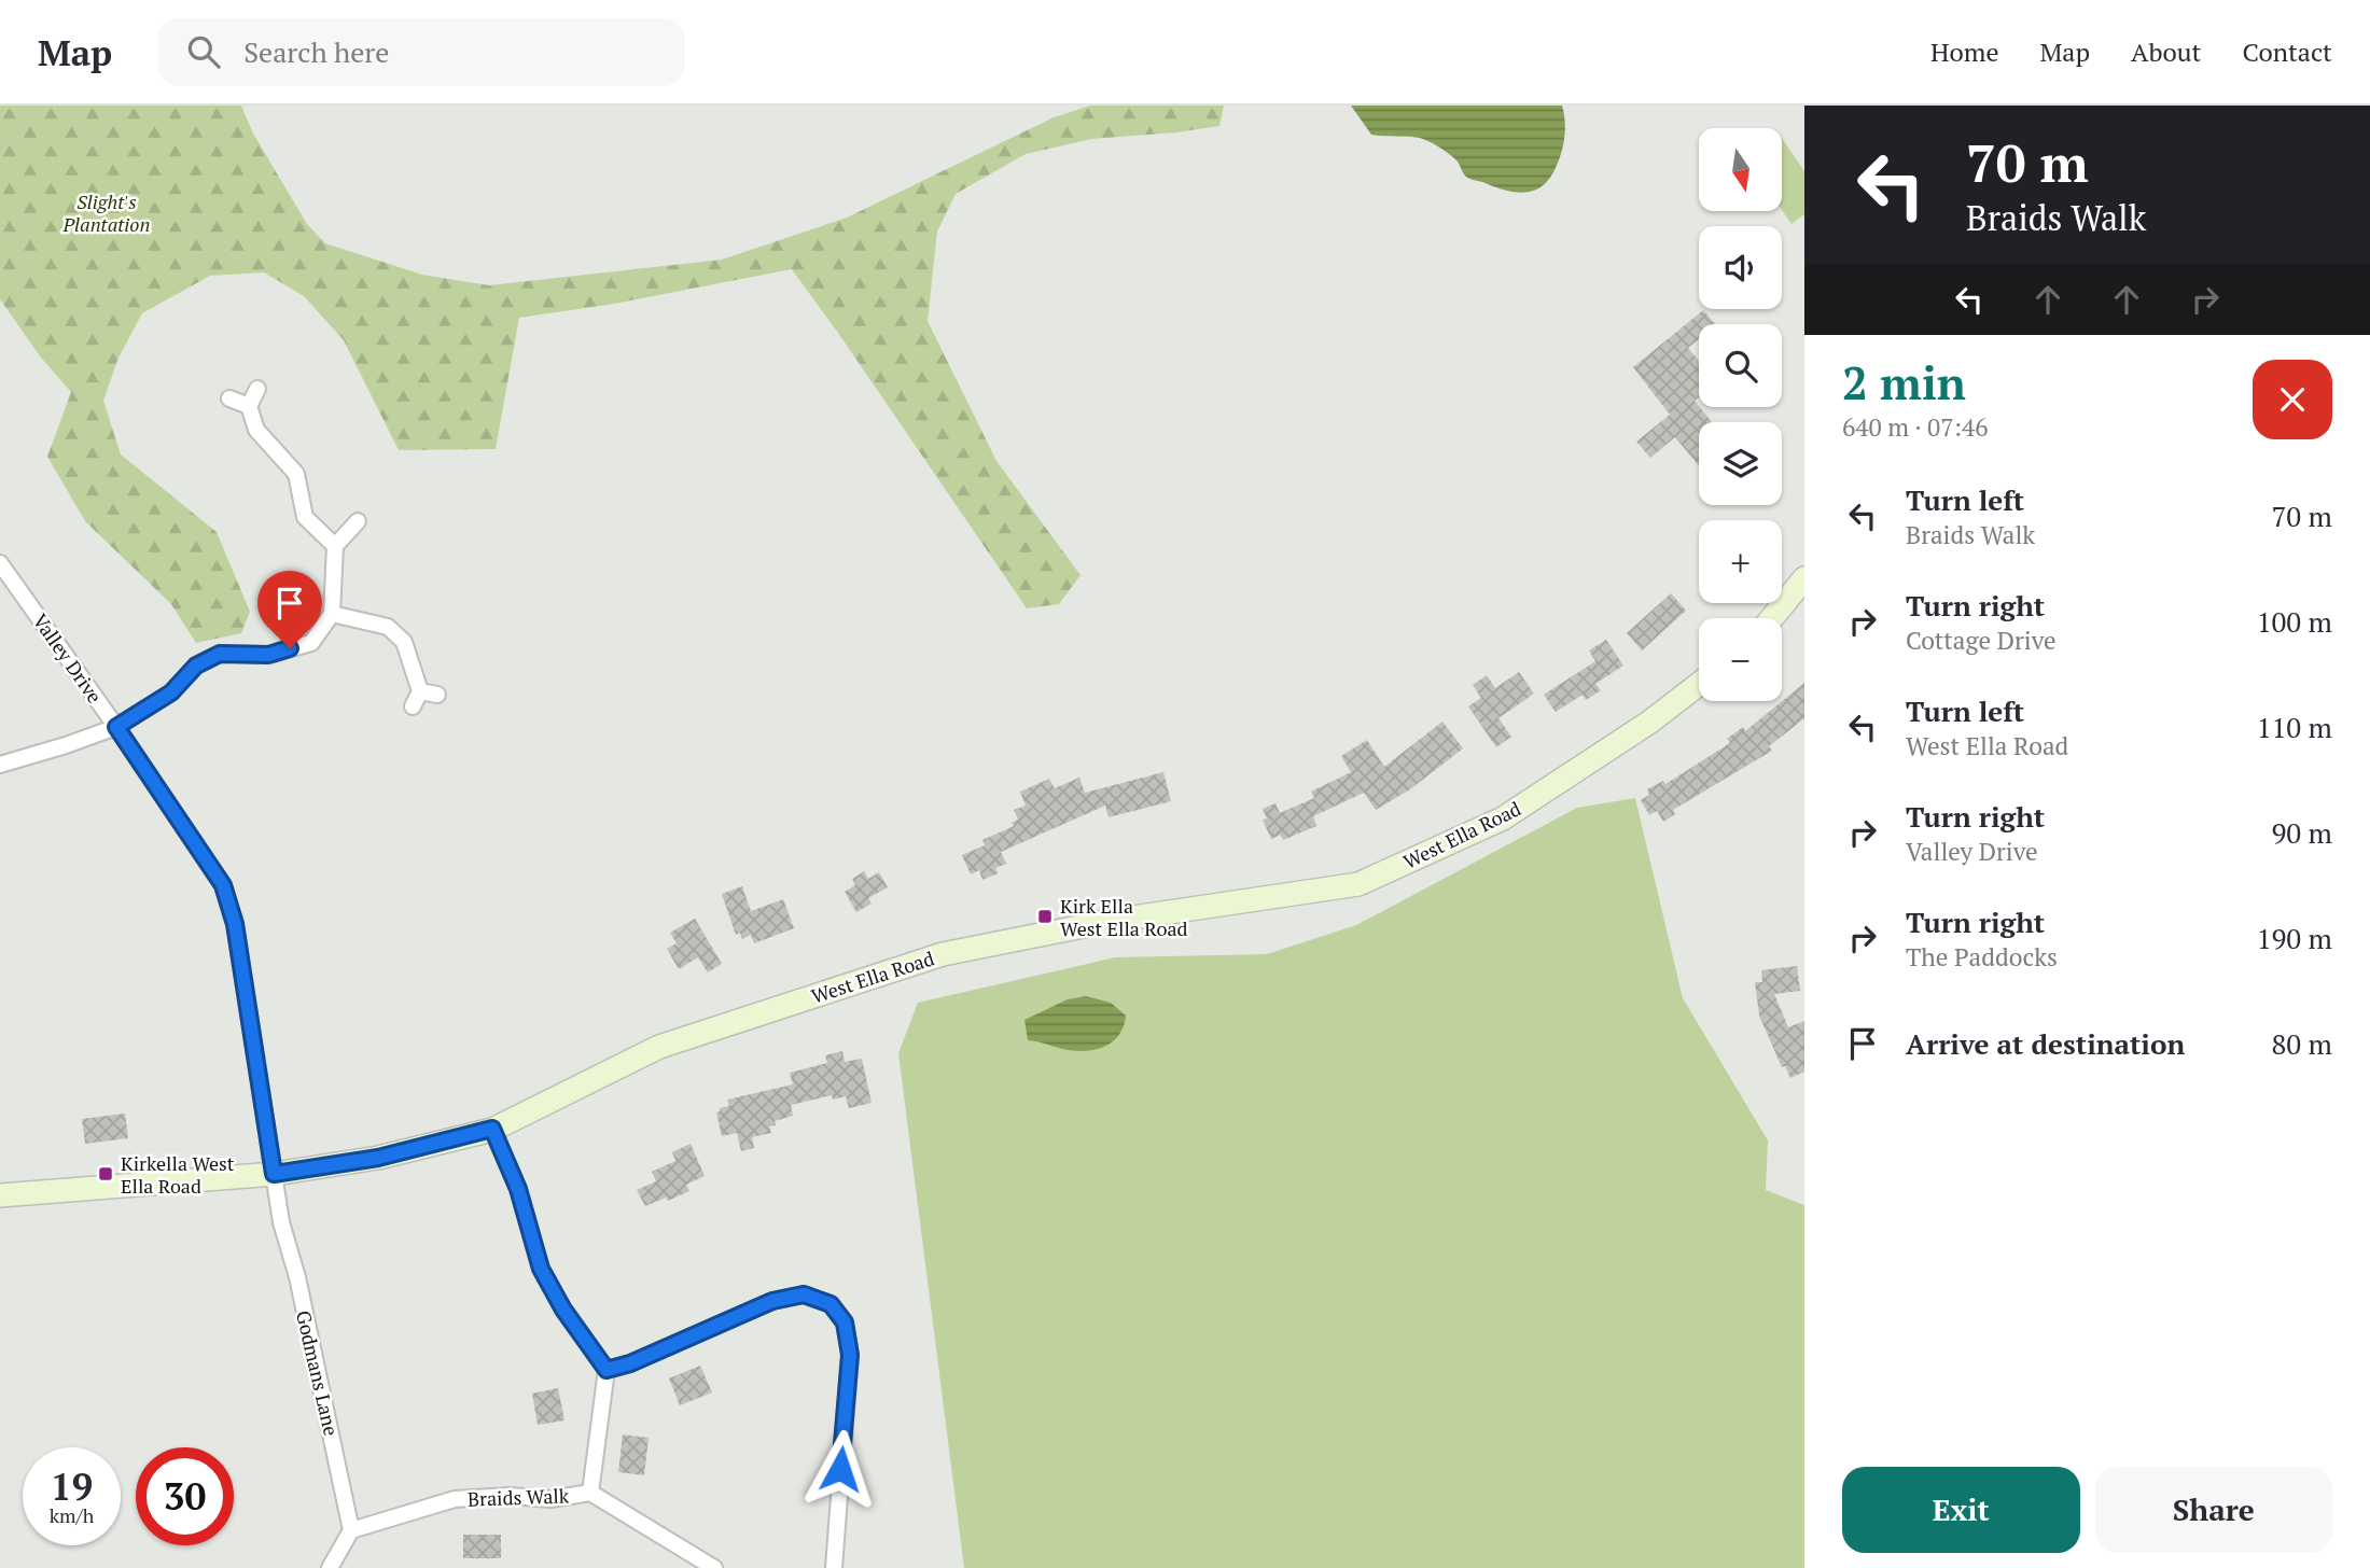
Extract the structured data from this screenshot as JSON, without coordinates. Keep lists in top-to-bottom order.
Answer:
{
  "streets": {
    "street": [
      "Valley Drive",
      "West Ella Road",
      "Godmans Lane",
      "Braids Walk"
    ]
  },
  "crossings": [
    ["Valley Drive", "West Ella Road"],
    ["Valley Drive", "Godmans Lane"],
    ["West Ella Road", "Godmans Lane"],
    ["Godmans Lane", "Braids Walk"]
  ],
  "parks": ["Slight's Plantation"],
  "places": {
    "transit": ["Kirk Ella West Ella Road", "Kirkella West Ella Road"]
  },
  "north": "bottom",
  "page": {
    "header": "Map",
    "search": "Search here",
    "nav": [
      "Home",
      "Map",
      "About",
      "Contact"
    ],
    "turn": ["70 m", "Braids Walk"],
    "map_buttons": ["+", "−"],
    "heading": ["2 min", "640 m · 07:46"],
    "list": [
      {
        "name": "Turn left",
        "note": "Braids Walk",
        "value": "70 m"
      },
      {
        "name": "Turn right",
        "note": "Cottage Drive",
        "value": "100 m"
      },
      {
        "name": "Turn left",
        "note": "West Ella Road",
        "value": "110 m"
      },
      {
        "name": "Turn right",
        "note": "Valley Drive",
        "value": "90 m"
      },
      {
        "name": "Turn right",
        "note": "The Paddocks",
        "value": "190 m"
      },
      {
        "name": "Arrive at destination",
        "value": "80 m"
      }
    ],
    "speed": "19 km/h",
    "limit": "30",
    "buttons": ["Exit", "Share"]
  }
}
